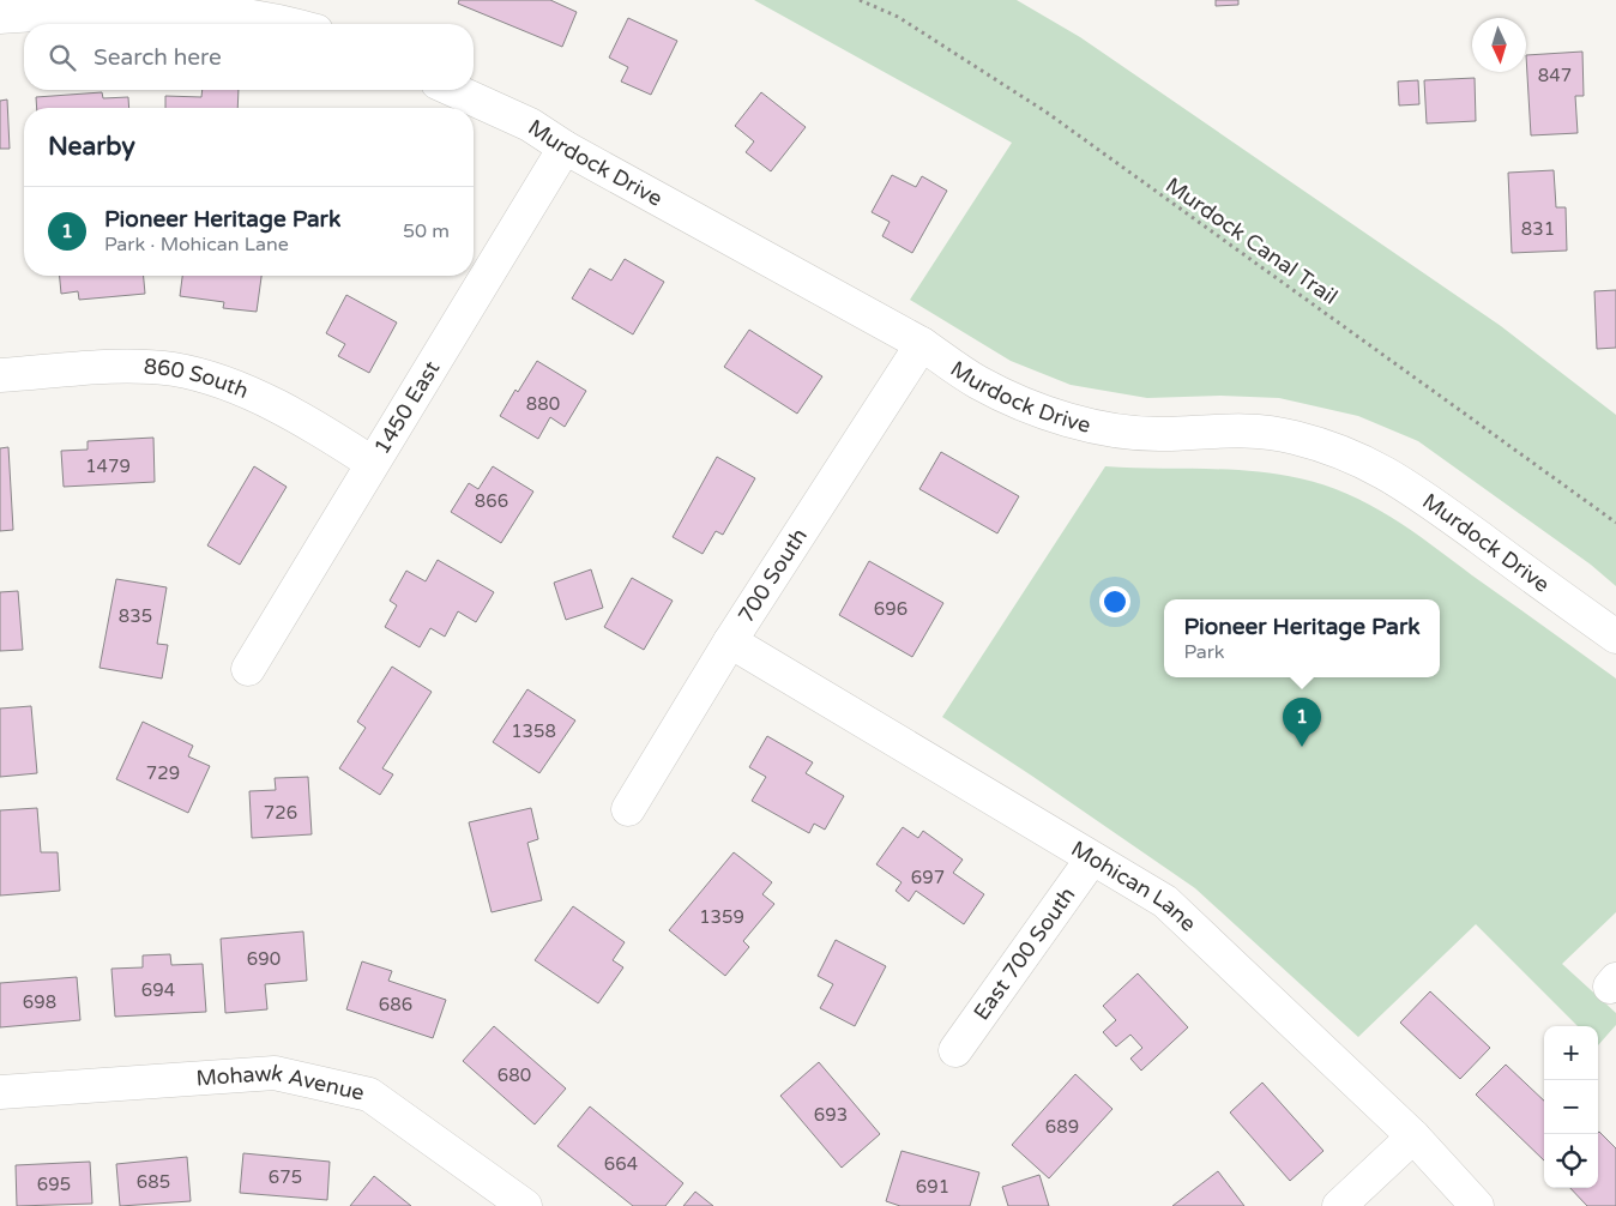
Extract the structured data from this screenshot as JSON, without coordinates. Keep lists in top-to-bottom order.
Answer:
{
  "streets": {
    "street": [
      "Murdock Drive",
      "860 South",
      "1450 East",
      "700 South",
      "Mohican Lane",
      "East 700 South",
      "Mohawk Avenue"
    ],
    "path": ["Murdock Canal Trail"]
  },
  "crossings": [
    ["Murdock Drive", "1450 East"],
    ["Murdock Drive", "700 South"],
    ["860 South", "1450 East"],
    ["700 South", "Mohican Lane"],
    ["Mohican Lane", "East 700 South"]
  ],
  "house_numbers": [
    "847",
    "831",
    "880",
    "1479",
    "866",
    "696",
    "835",
    "1358",
    "729",
    "726",
    "697",
    "1359",
    "690",
    "694",
    "698",
    "686",
    "680",
    "693",
    "689",
    "664",
    "675",
    "685",
    "695",
    "691"
  ],
  "north": "bottom",
  "page": {
    "search": "Search here",
    "heading": "Nearby",
    "list": [
      {
        "mark": "1",
        "name": "Pioneer Heritage Park",
        "note": "Park · Mohican Lane",
        "value": "50 m"
      }
    ],
    "popup": ["Pioneer Heritage Park", "Park"],
    "pins": "1",
    "map_buttons": ["+", "−"]
  }
}
